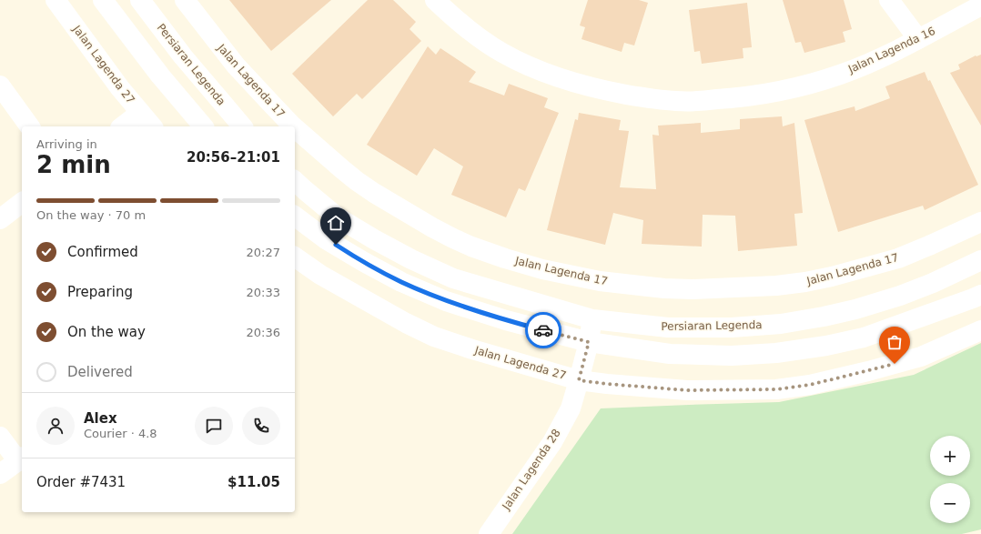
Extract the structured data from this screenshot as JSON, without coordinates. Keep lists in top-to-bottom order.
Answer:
{
  "streets": {
    "street": [
      "Jalan Lagenda 16",
      "Jalan Lagenda 27",
      "Persiaran Legenda",
      "Jalan Lagenda 17",
      "Jalan Lagenda 28"
    ]
  },
  "crossings": [
    ["Jalan Lagenda 27", "Jalan Lagenda 28"],
    ["Persiaran Legenda", "Jalan Lagenda 28"]
  ],
  "page": {
    "heading": ["2 min", "Arriving in", "20:56–21:01"],
    "panel": [
      "Alex",
      "Courier · 4.8",
      "Order #7431",
      "$11.05"
    ],
    "bar": "On the way · 70 m",
    "list": [
      ["Confirmed", "20:27"],
      ["Preparing", "20:33"],
      ["On the way", "20:36"],
      "Delivered"
    ],
    "map_buttons": ["+", "−"]
  }
}
